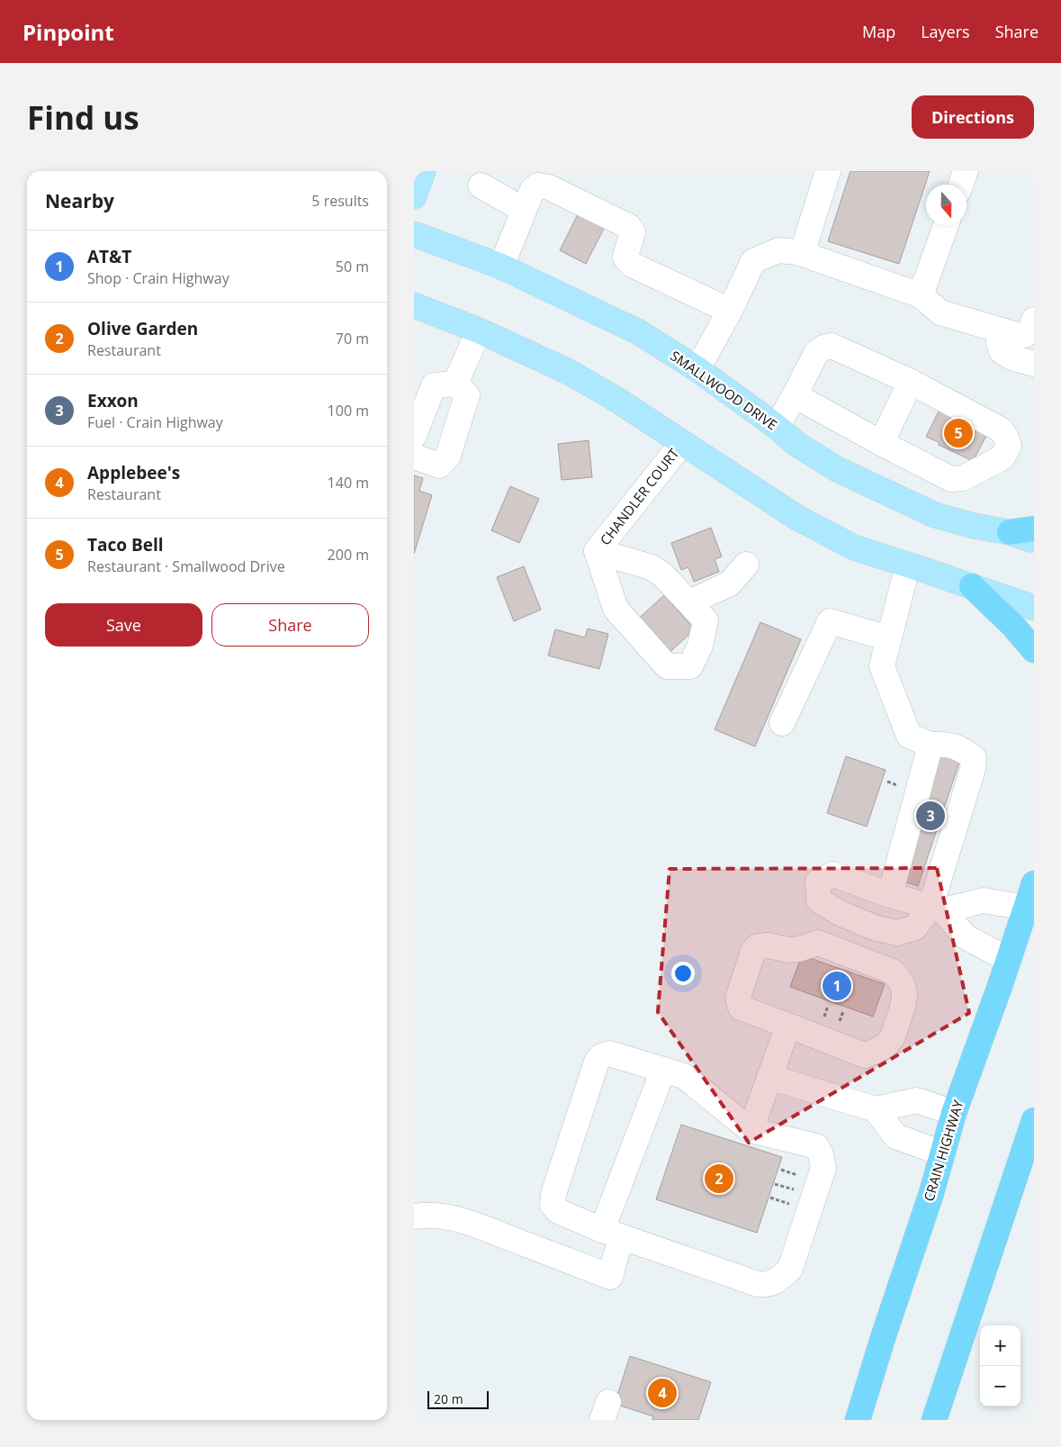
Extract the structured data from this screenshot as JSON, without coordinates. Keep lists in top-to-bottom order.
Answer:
{
  "streets": {
    "highway": ["CRAIN HIGHWAY"],
    "main road": ["SMALLWOOD DRIVE"],
    "street": ["CHANDLER COURT"]
  },
  "scale_bar": "20 m",
  "north": "bottom",
  "page": {
    "header": "Pinpoint",
    "nav": ["Map", "Layers", "Share"],
    "buttons": [
      "Directions",
      ["Save", "Share"]
    ],
    "title": "Find us",
    "heading": ["Nearby", "5 results"],
    "list": [
      {
        "mark": "1",
        "name": "AT&T",
        "note": "Shop · Crain Highway",
        "value": "50 m"
      },
      {
        "mark": "2",
        "name": "Olive Garden",
        "note": "Restaurant",
        "value": "70 m"
      },
      {
        "mark": "3",
        "name": "Exxon",
        "note": "Fuel · Crain Highway",
        "value": "100 m"
      },
      {
        "mark": "4",
        "name": "Applebee's",
        "note": "Restaurant",
        "value": "140 m"
      },
      {
        "mark": "5",
        "name": "Taco Bell",
        "note": "Restaurant · Smallwood Drive",
        "value": "200 m"
      }
    ],
    "pins": [
      "5",
      "3",
      "1",
      "2",
      "4"
    ],
    "map_buttons": ["+", "−"],
    "scale": "20 m"
  }
}
